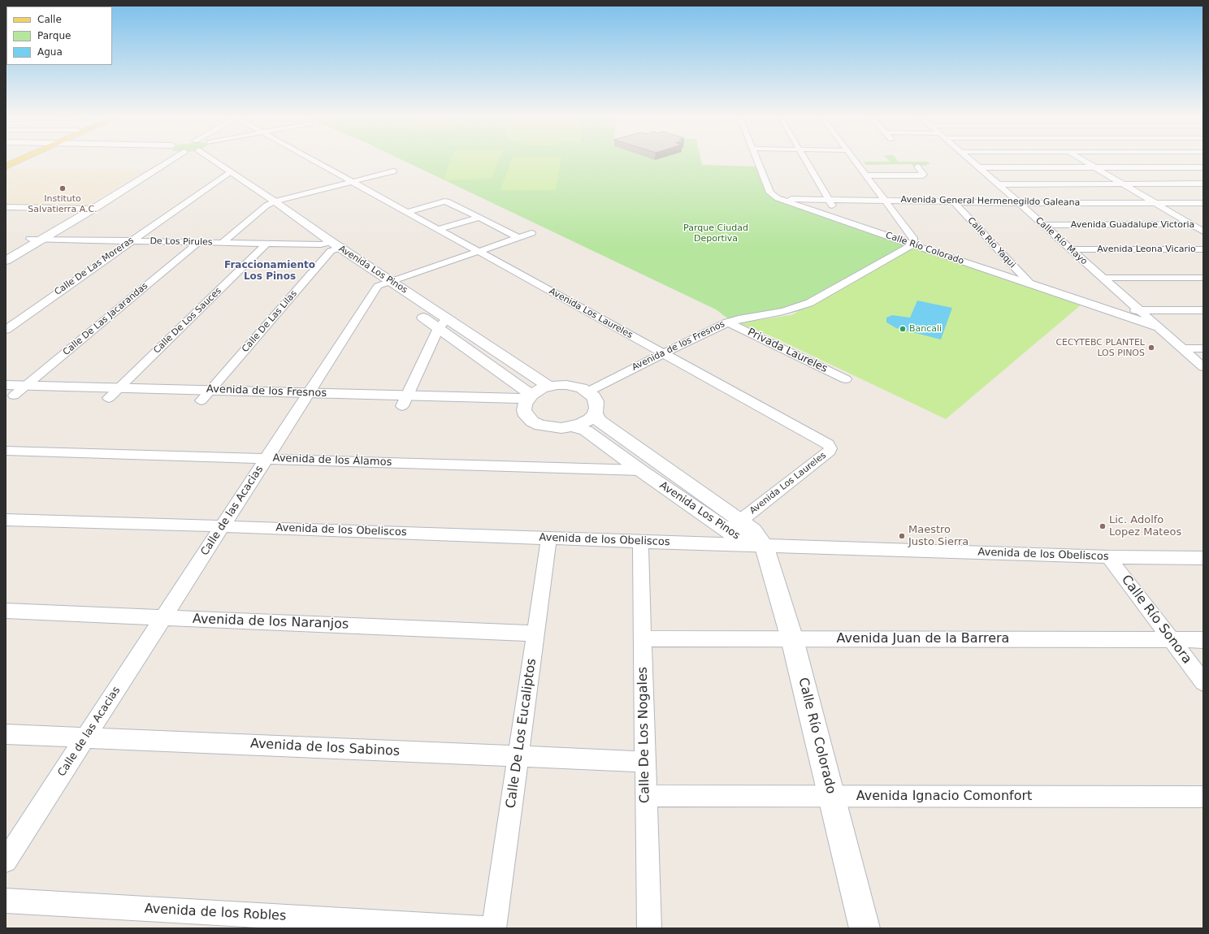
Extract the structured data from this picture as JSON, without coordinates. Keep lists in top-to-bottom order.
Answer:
{
  "streets": {
    "street": [
      "Avenida General Hermenegildo Galeana",
      "Avenida Guadalupe Victoria",
      "Calle Río Mayo",
      "De Los Pirules",
      "Calle Río Yaqui",
      "Calle Río Colorado",
      "Avenida Leona Vicario",
      "Calle De Las Moreras",
      "Avenida Los Pinos",
      "Avenida Los Laureles",
      "Calle De Las Jacarandas",
      "Calle De Los Sauces",
      "Calle De Las Lilas",
      "Avenida de los Fresnos",
      "Privada Laureles",
      "Avenida de los Álamos",
      "Calle de las Acacias",
      "Avenida de los Obeliscos",
      "Calle Río Sonora",
      "Avenida de los Naranjos",
      "Avenida Juan de la Barrera",
      "Calle De Los Eucaliptos",
      "Calle De Los Nogales",
      "Avenida de los Sabinos",
      "Avenida Ignacio Comonfort",
      "Avenida de los Robles"
    ]
  },
  "crossings": [
    ["Avenida General Hermenegildo Galeana", "Calle Río Mayo"],
    ["Avenida General Hermenegildo Galeana", "Calle Río Yaqui"],
    ["Avenida General Hermenegildo Galeana", "Calle Río Colorado"],
    ["Avenida Guadalupe Victoria", "Calle Río Mayo"],
    ["Calle Río Mayo", "Calle Río Colorado"],
    ["Calle Río Mayo", "Avenida Leona Vicario"],
    ["De Los Pirules", "Calle De Las Moreras"],
    ["De Los Pirules", "Avenida Los Pinos"],
    ["De Los Pirules", "Calle De Las Jacarandas"],
    ["De Los Pirules", "Calle De Los Sauces"],
    ["De Los Pirules", "Calle De Las Lilas"],
    ["Calle Río Yaqui", "Calle Río Colorado"],
    ["Calle Río Colorado", "Avenida Los Pinos"],
    ["Calle Río Colorado", "Avenida de los Fresnos"],
    ["Calle Río Colorado", "Avenida de los Obeliscos"],
    ["Calle Río Colorado", "Avenida Juan de la Barrera"],
    ["Calle Río Colorado", "Avenida Ignacio Comonfort"],
    ["Calle De Las Moreras", "Avenida Los Pinos"],
    ["Avenida Los Pinos", "Avenida Los Laureles"],
    ["Avenida Los Pinos", "Calle De Las Lilas"],
    ["Avenida Los Pinos", "Avenida de los Fresnos"],
    ["Avenida Los Pinos", "Avenida de los Álamos"],
    ["Avenida Los Pinos", "Calle de las Acacias"],
    ["Avenida Los Pinos", "Avenida de los Obeliscos"],
    ["Avenida Los Laureles", "Avenida de los Fresnos"],
    ["Calle De Las Jacarandas", "Avenida de los Fresnos"],
    ["Calle De Los Sauces", "Avenida de los Fresnos"],
    ["Calle De Las Lilas", "Avenida de los Fresnos"],
    ["Avenida de los Fresnos", "Privada Laureles"],
    ["Avenida de los Fresnos", "Calle de las Acacias"],
    ["Avenida de los Álamos", "Calle de las Acacias"],
    ["Calle de las Acacias", "Avenida de los Obeliscos"],
    ["Calle de las Acacias", "Avenida de los Naranjos"],
    ["Calle de las Acacias", "Avenida de los Sabinos"],
    ["Avenida de los Obeliscos", "Calle Río Sonora"],
    ["Avenida de los Obeliscos", "Calle De Los Eucaliptos"],
    ["Avenida de los Obeliscos", "Calle De Los Nogales"],
    ["Calle Río Sonora", "Avenida Juan de la Barrera"],
    ["Avenida de los Naranjos", "Calle De Los Eucaliptos"],
    ["Avenida Juan de la Barrera", "Calle De Los Nogales"],
    ["Calle De Los Eucaliptos", "Avenida de los Sabinos"],
    ["Calle De Los Nogales", "Avenida de los Sabinos"],
    ["Calle De Los Nogales", "Avenida Ignacio Comonfort"]
  ],
  "districts": ["Fraccionamiento Los Pinos"],
  "parks": ["Parque Ciudad Deportiva"],
  "places": [
    "Instituto Salvatierra A.C.",
    "Bancali",
    "CECYTEBC PLANTEL LOS PINOS",
    "Lic. Adolfo Lopez Mateos",
    "Maestro Justo Sierra"
  ],
  "legend": ["Calle", "Parque", "Agua"]
}
